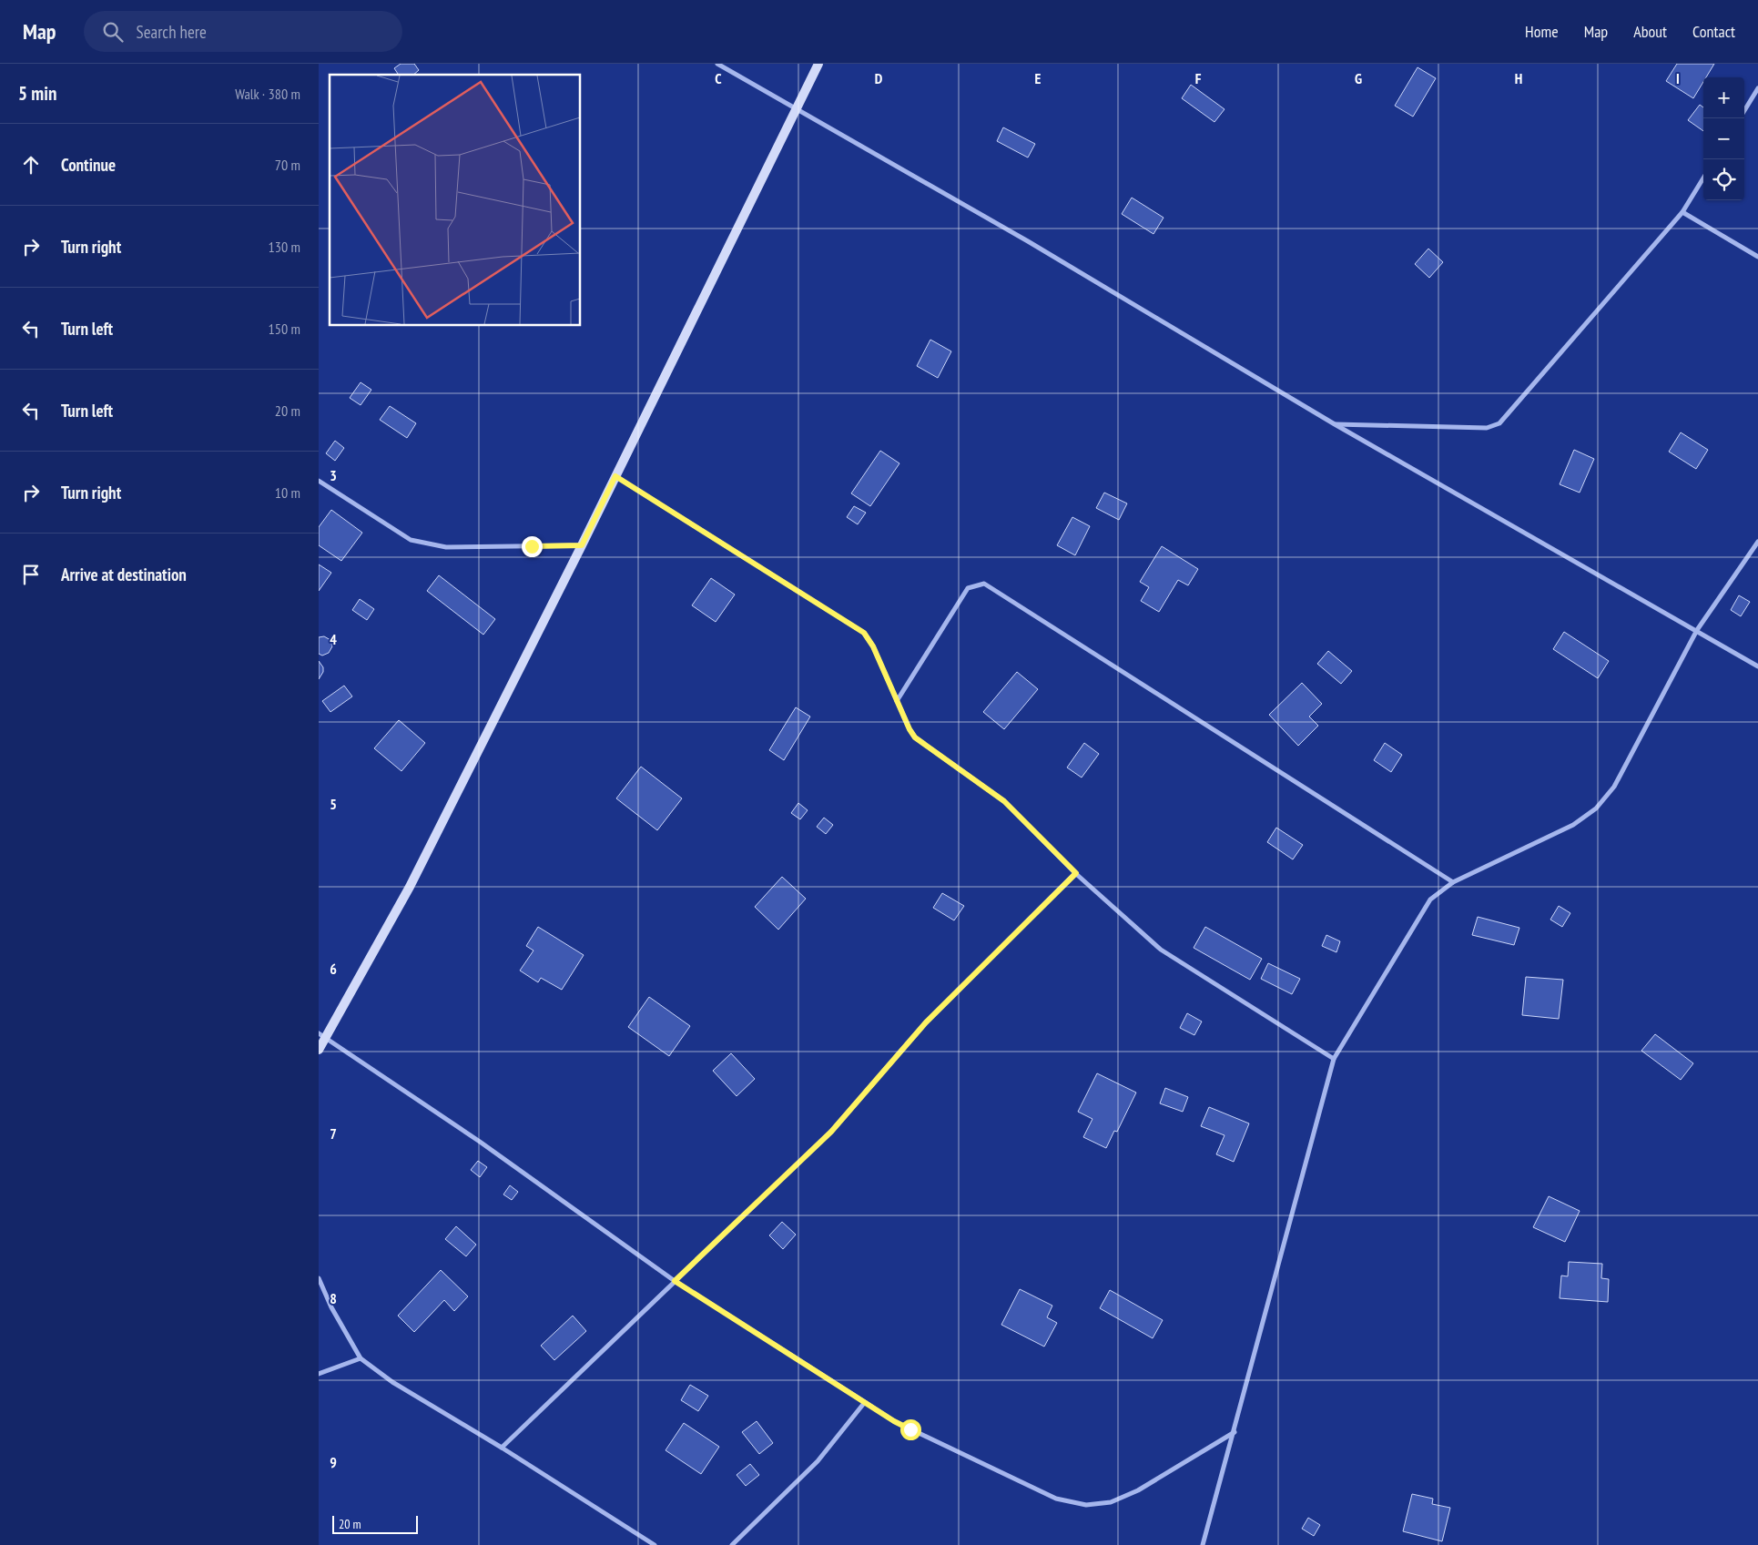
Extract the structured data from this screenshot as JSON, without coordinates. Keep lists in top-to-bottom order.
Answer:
{
  "scale_bar": "20 m",
  "page": {
    "header": "Map",
    "search": "Search here",
    "nav": [
      "Home",
      "Map",
      "About",
      "Contact"
    ],
    "heading": ["5 min", "Walk · 380 m"],
    "map_buttons": ["+", "−"],
    "list": [
      ["Continue", "70 m"],
      ["Turn right", "130 m"],
      ["Turn left", "150 m"],
      ["Turn left", "20 m"],
      ["Turn right", "10 m"],
      "Arrive at destination"
    ],
    "scale": "20 m"
  },
  "grid": {
    "columns": [
      "C",
      "D",
      "E",
      "F",
      "G",
      "H",
      "I"
    ],
    "rows": [
      "3",
      "4",
      "5",
      "6",
      "7",
      "8",
      "9"
    ]
  }
}
